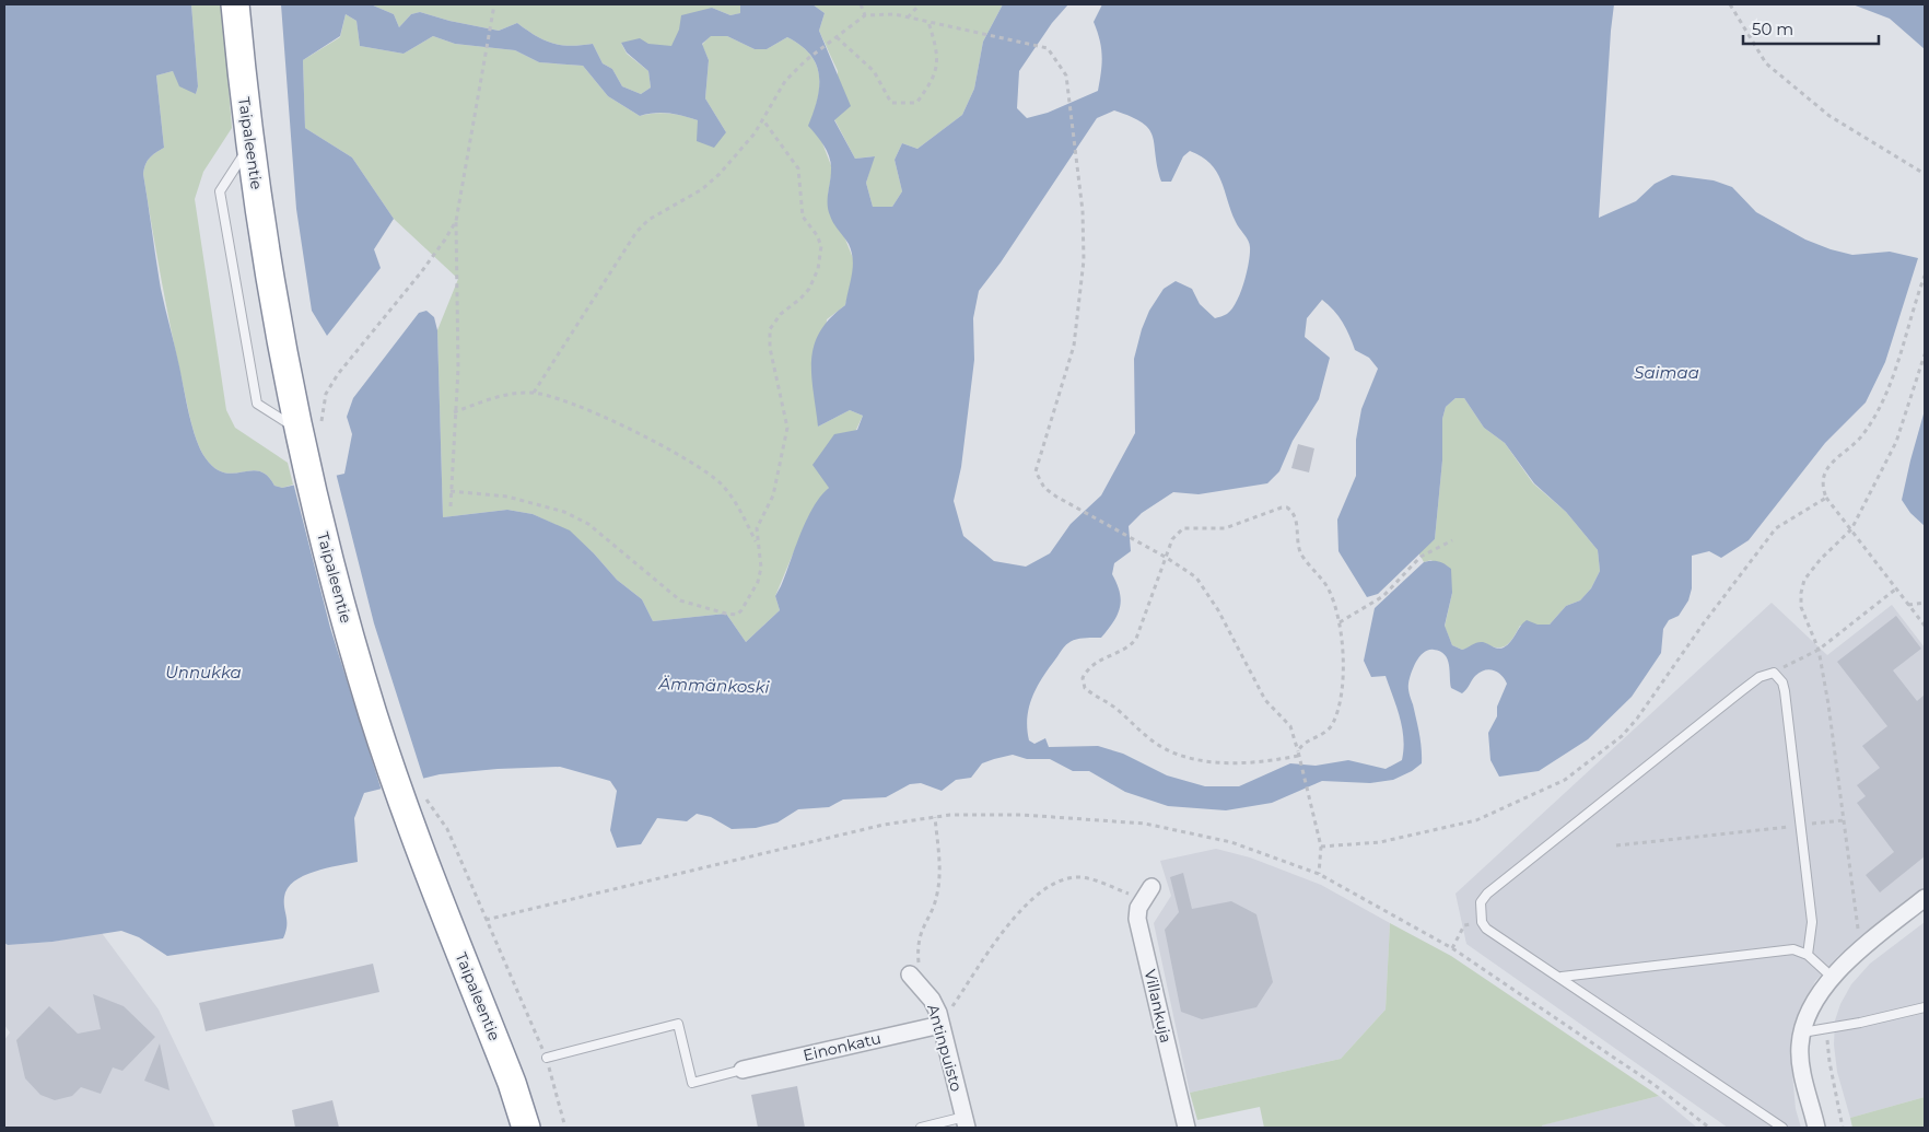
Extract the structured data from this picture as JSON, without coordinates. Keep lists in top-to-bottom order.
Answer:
{
  "streets": {
    "highway": ["Taipaleentie"],
    "street": ["Villankuja", "Einonkatu", "Antinpuisto"]
  },
  "crossings": [
    ["Einonkatu", "Antinpuisto"]
  ],
  "water": ["Saimaa", "Unnukka", "Ämmänkoski"],
  "scale_bar": "50 m"
}
